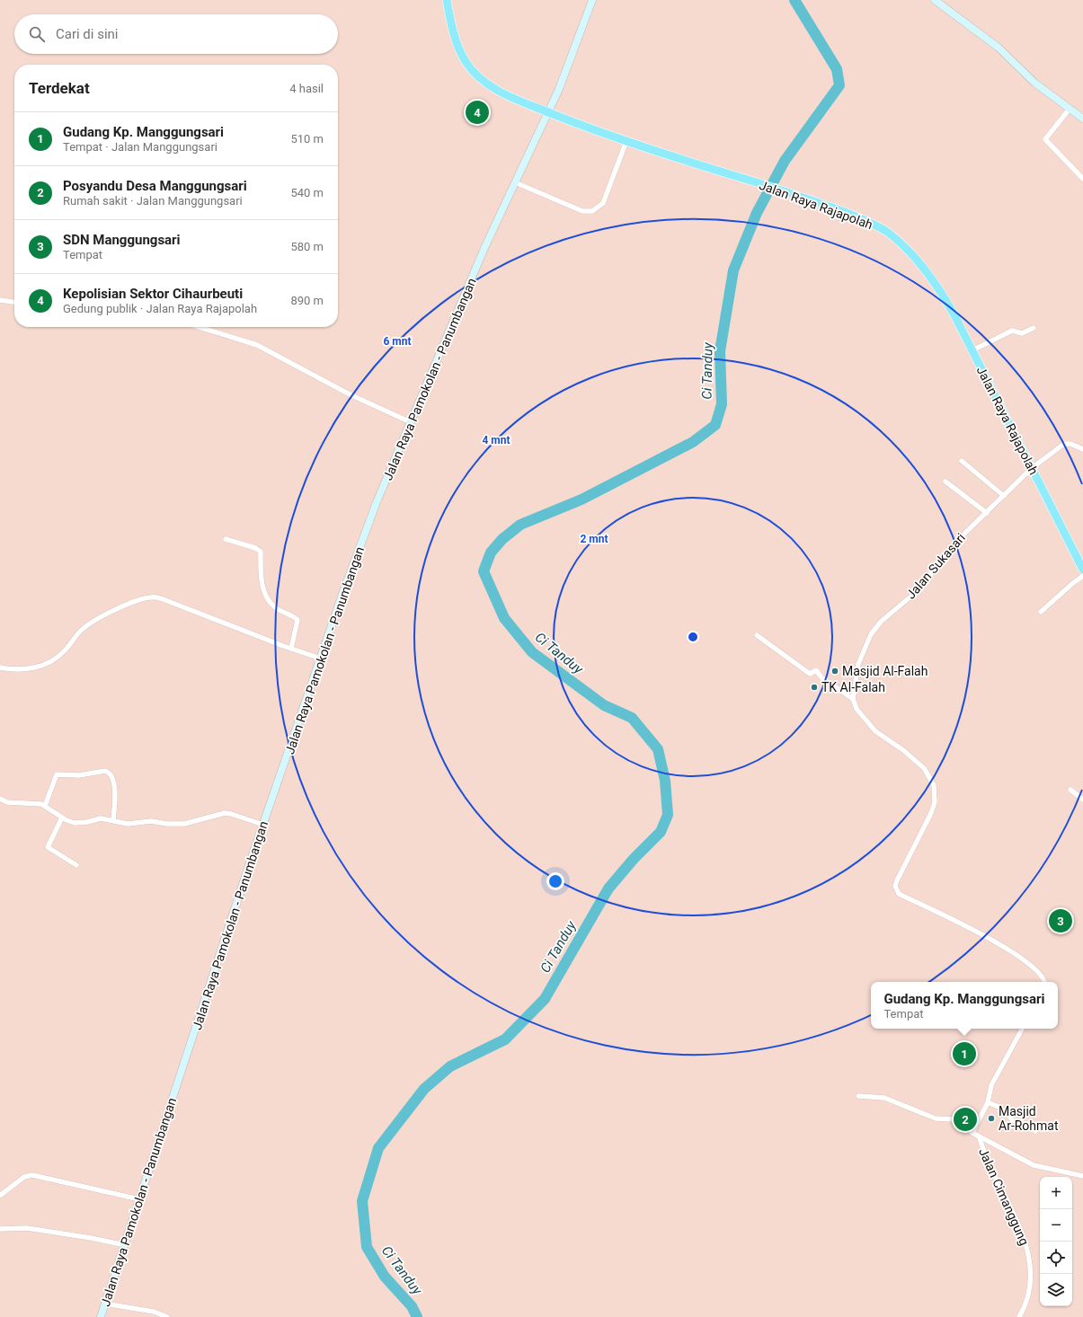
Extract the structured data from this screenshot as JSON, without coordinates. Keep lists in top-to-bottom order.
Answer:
{
  "streets": {
    "highway": ["Jalan Raya Rajapolah"],
    "main road": ["Jalan Raya Pamokolan - Panumbangan"],
    "street": ["Jalan Sukasari", "Jalan Cimanggung"]
  },
  "crossings": [
    ["Jalan Raya Rajapolah", "Jalan Raya Pamokolan - Panumbangan"],
    ["Jalan Raya Rajapolah", "Jalan Sukasari"]
  ],
  "water": ["Ci Tanduy"],
  "places": ["Masjid Al-Falah", "TK Al-Falah", "Masjid Ar-Rohmat"],
  "page": {
    "search": "Cari di sini",
    "heading": ["Terdekat", "4 hasil"],
    "pins": [
      "4",
      "3",
      "1",
      "2"
    ],
    "list": [
      {
        "mark": "1",
        "name": "Gudang Kp. Manggungsari",
        "note": "Tempat · Jalan Manggungsari",
        "value": "510 m"
      },
      {
        "mark": "2",
        "name": "Posyandu Desa Manggungsari",
        "note": "Rumah sakit · Jalan Manggungsari",
        "value": "540 m"
      },
      {
        "mark": "3",
        "name": "SDN Manggungsari",
        "note": "Tempat",
        "value": "580 m"
      },
      {
        "mark": "4",
        "name": "Kepolisian Sektor Cihaurbeuti",
        "note": "Gedung publik · Jalan Raya Rajapolah",
        "value": "890 m"
      }
    ],
    "popup": ["Gudang Kp. Manggungsari", "Tempat"],
    "map_buttons": ["+", "−"]
  },
  "rings": ["6 mnt", "4 mnt", "2 mnt"]
}
